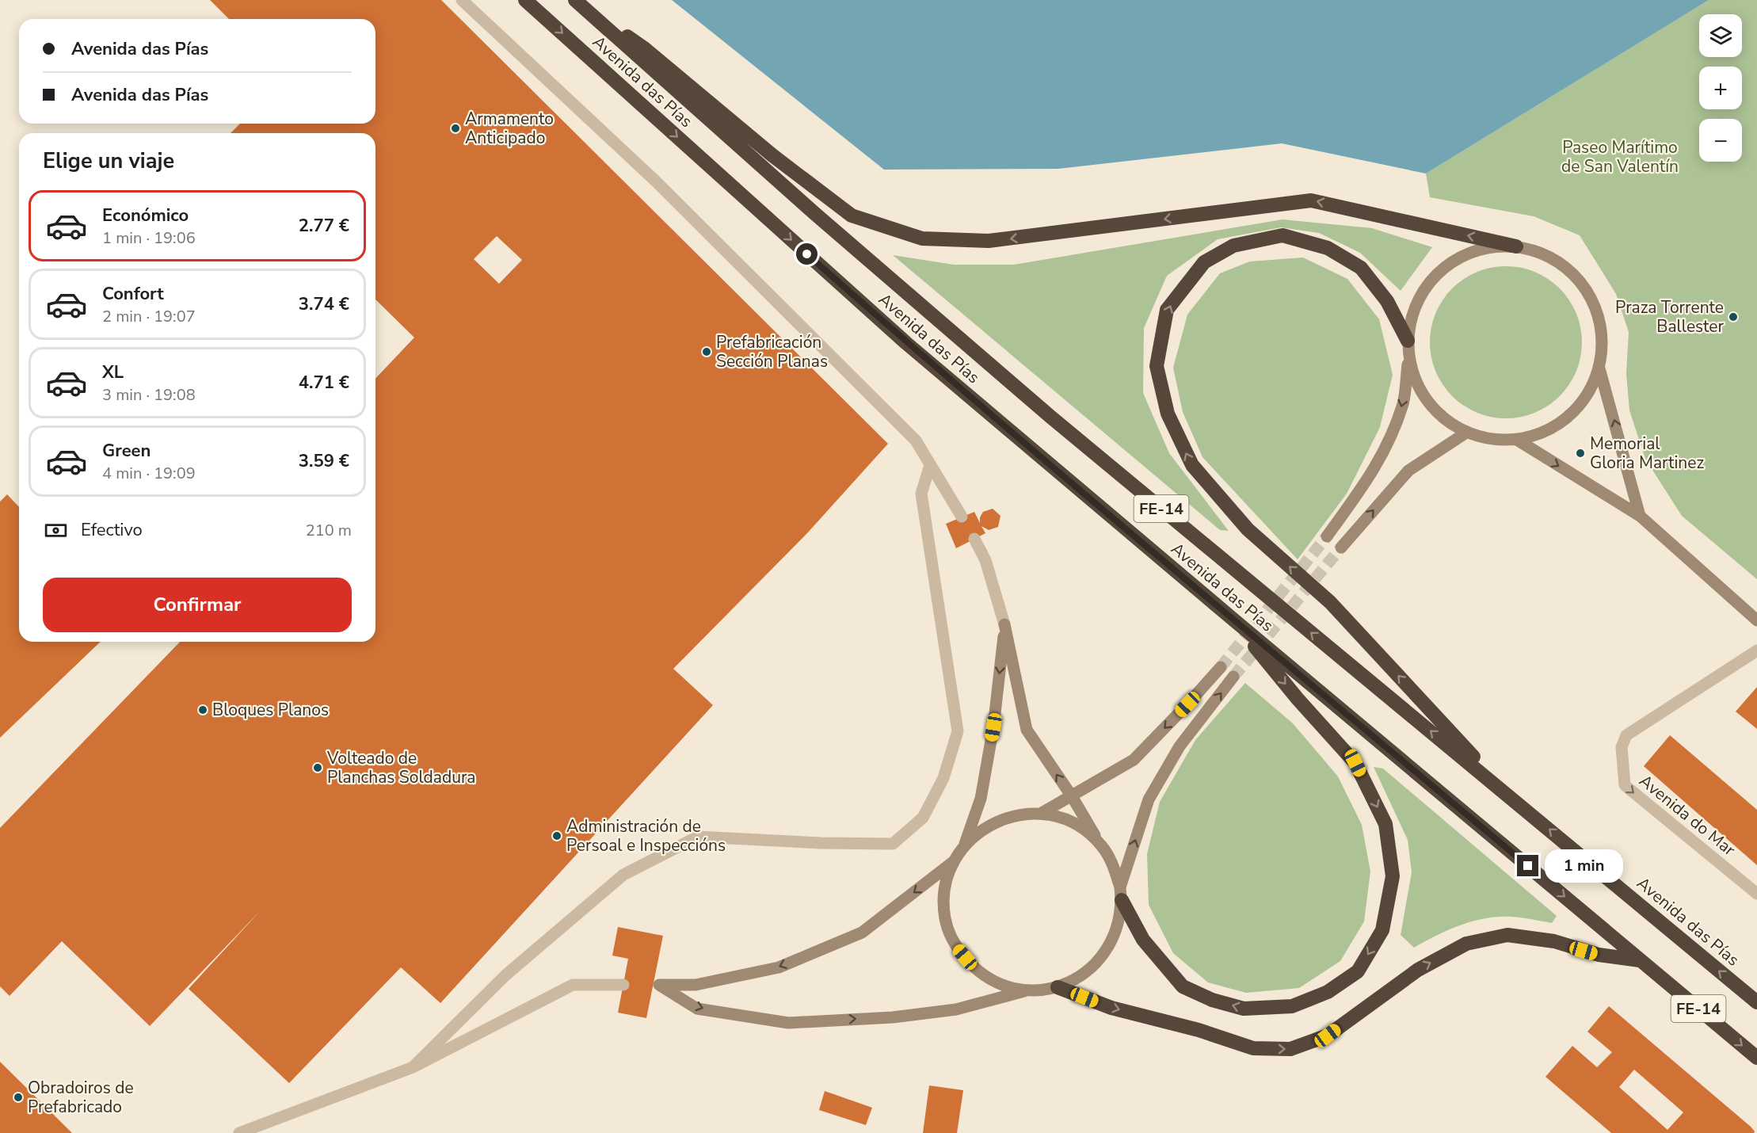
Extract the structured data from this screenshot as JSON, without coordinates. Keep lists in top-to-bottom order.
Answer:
{
  "streets": {
    "highway": ["Avenida das Pías", "FE-14"],
    "street": ["Avenida do Mar"]
  },
  "parks": ["Paseo Marítimo de San Valentín"],
  "places": [
    "Armamento Anticipado",
    "Praza Torrente Ballester",
    "Prefabricación Sección Planas",
    "Memorial Gloria Martinez",
    "Bloques Planos",
    "Volteado de Planchas Soldadura",
    "Administración de Persoal e Inspeccións",
    "Obradoiros de Prefabricado"
  ],
  "page": {
    "map_buttons": ["+", "−"],
    "banner": ["Avenida das Pías", "Avenida das Pías"],
    "heading": "Elige un viaje",
    "list": [
      {
        "name": "Económico",
        "note": "1 min · 19:06",
        "value": "2.77 €"
      },
      {
        "name": "Confort",
        "note": "2 min · 19:07",
        "value": "3.74 €"
      },
      {
        "name": "XL",
        "note": "3 min · 19:08",
        "value": "4.71 €"
      },
      {
        "name": "Green",
        "note": "4 min · 19:09",
        "value": "3.59 €"
      }
    ],
    "pay": ["Efectivo", "210 m"],
    "buttons": "Confirmar",
    "bubble": "1 min"
  }
}
